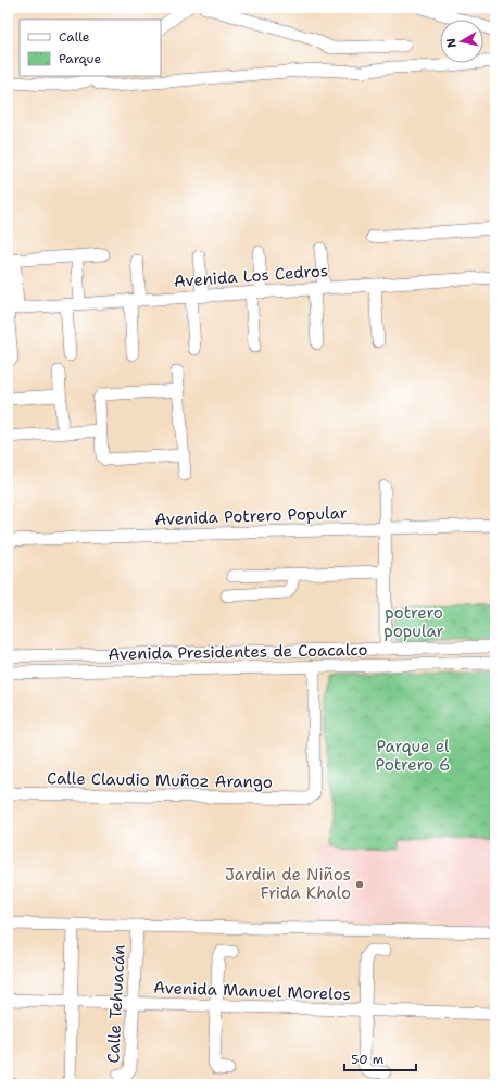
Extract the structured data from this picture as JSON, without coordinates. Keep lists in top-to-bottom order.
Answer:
{
  "streets": {
    "street": [
      "Avenida Los Cedros",
      "Avenida Potrero Popular",
      "Avenida Presidentes de Coacalco",
      "Calle Claudio Muñoz Arango",
      "Avenida Manuel Morelos",
      "Calle Tehuacán"
    ]
  },
  "crossings": [
    ["Avenida Presidentes de Coacalco", "Calle Claudio Muñoz Arango"],
    ["Avenida Manuel Morelos", "Calle Tehuacán"]
  ],
  "parks": ["potrero popular", "Parque el Potrero 6"],
  "places": ["Jardin de Niños Frida Khalo"],
  "legend": ["Calle", "Parque"],
  "scale_bar": "50 m",
  "north": "left"
}
